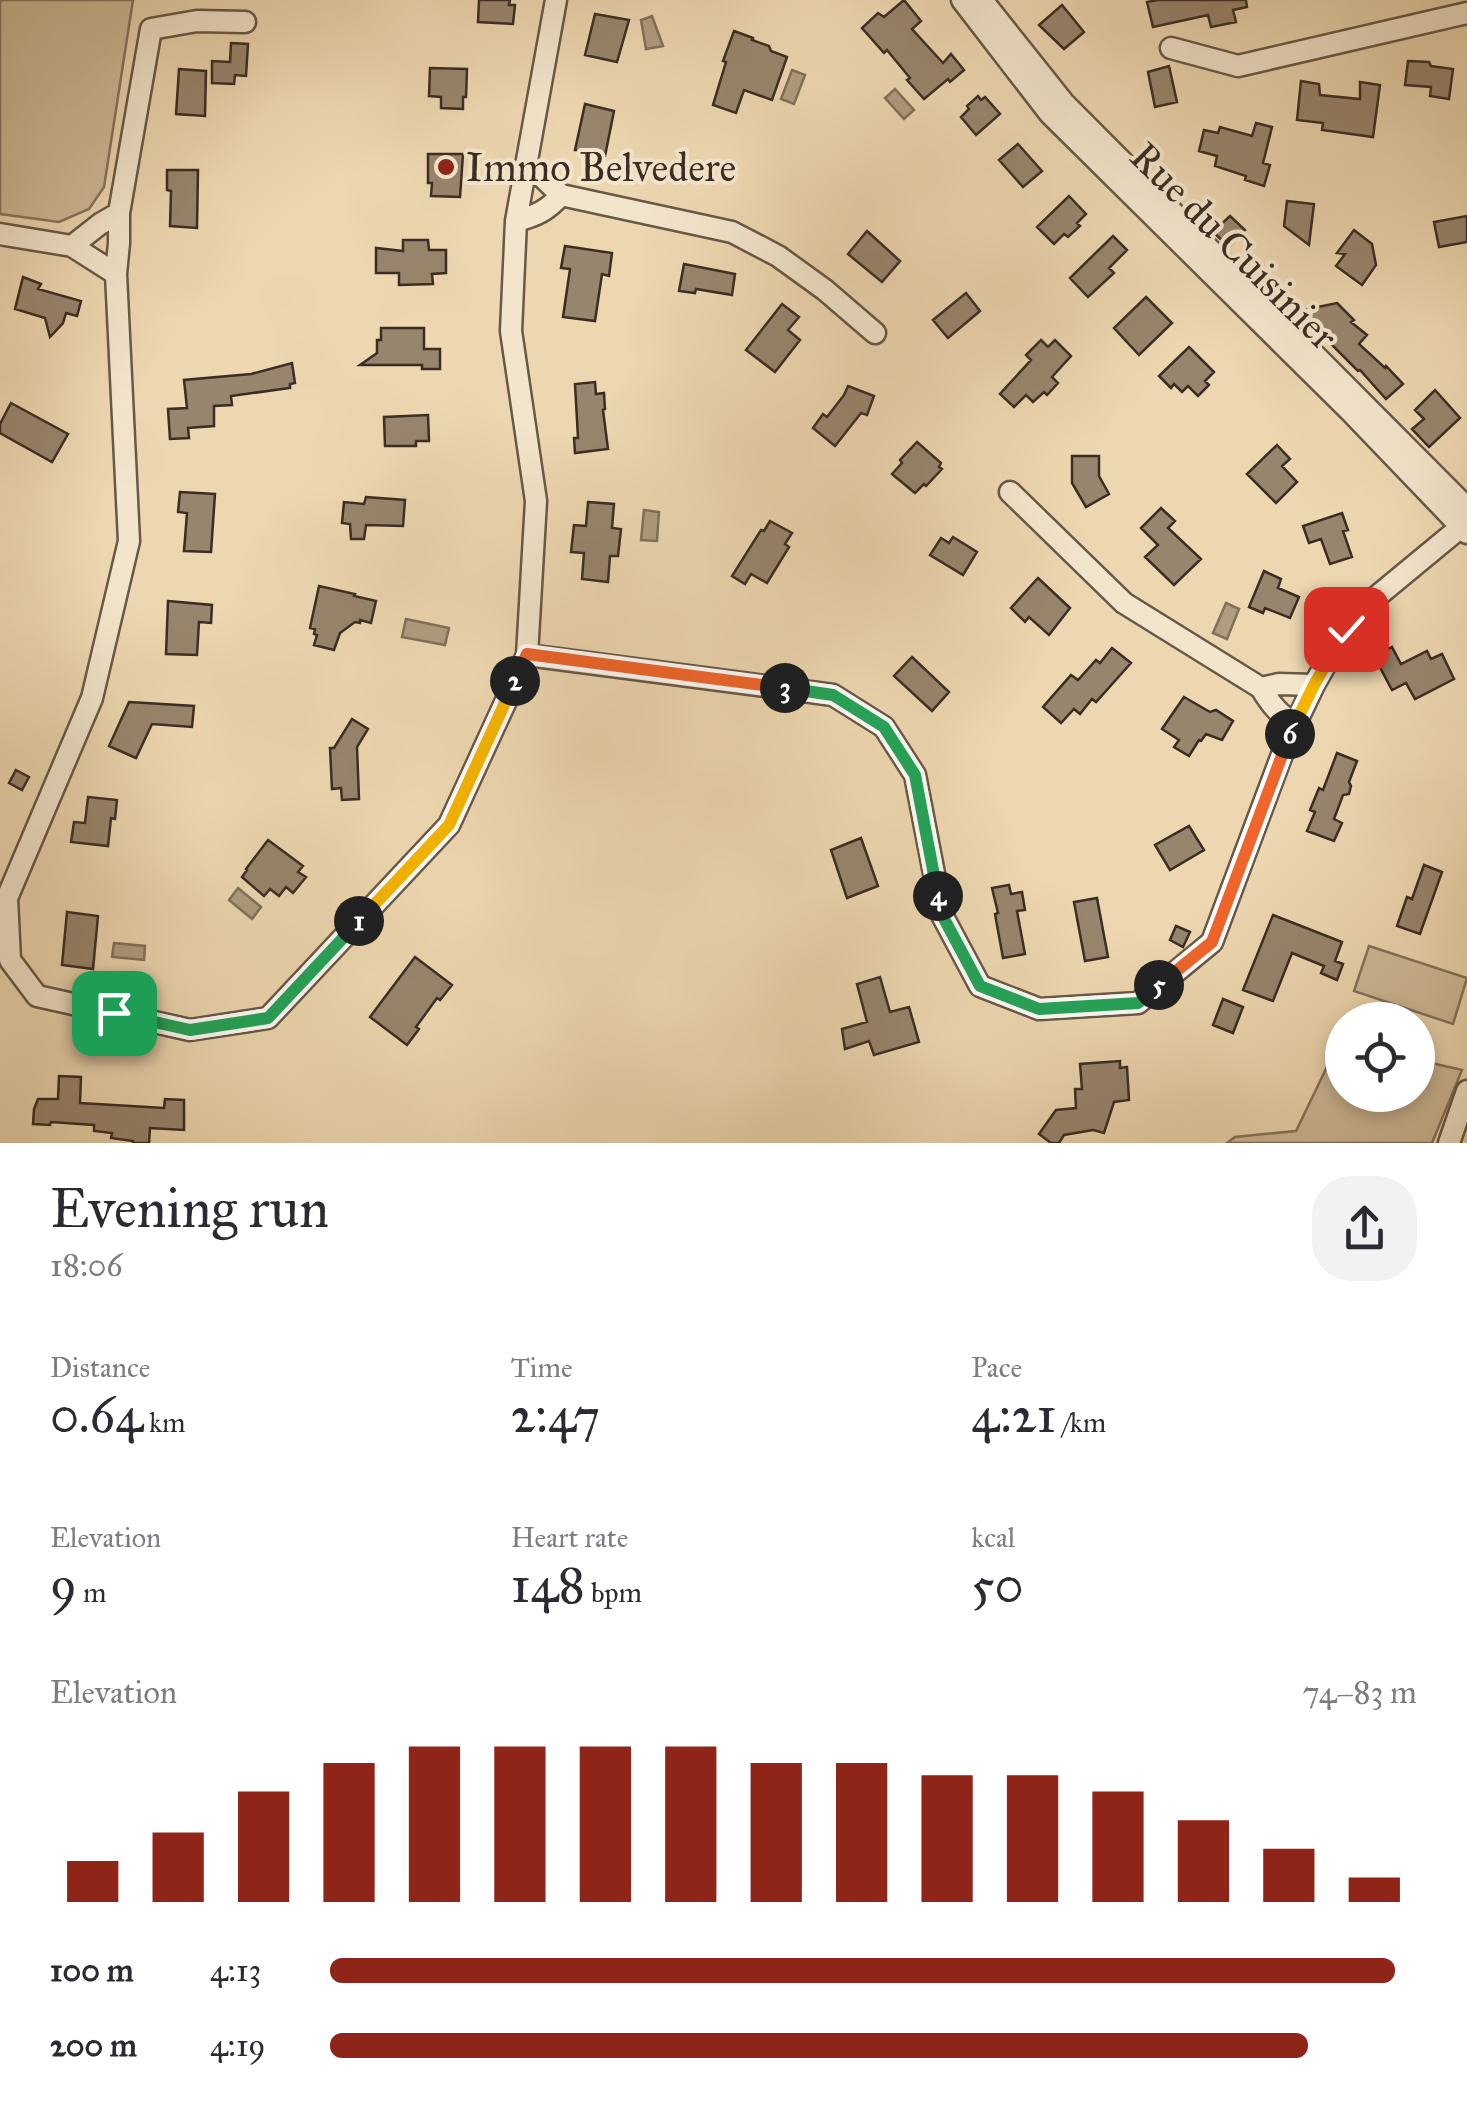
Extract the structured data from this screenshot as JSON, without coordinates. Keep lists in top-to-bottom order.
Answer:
{
  "streets": {
    "street": ["Rue du Cuisinier"]
  },
  "places": ["Immo Belvedere"],
  "page": {
    "pins": [
      "2",
      "3",
      "6",
      "4",
      "1",
      "5"
    ],
    "heading": ["Evening run", "18:06"],
    "stats": [
      ["Distance", "0.64 km"],
      ["Time", "2:47"],
      ["Pace", "4:21 /km"],
      ["Elevation", "9 m"],
      ["Heart rate", "148 bpm"],
      ["kcal", "50"]
    ],
    "chart": ["Elevation", "74–83 m"],
    "list": [
      {
        "name": "100 m",
        "note": "4:13"
      },
      {
        "name": "200 m",
        "note": "4:19"
      }
    ]
  }
}
